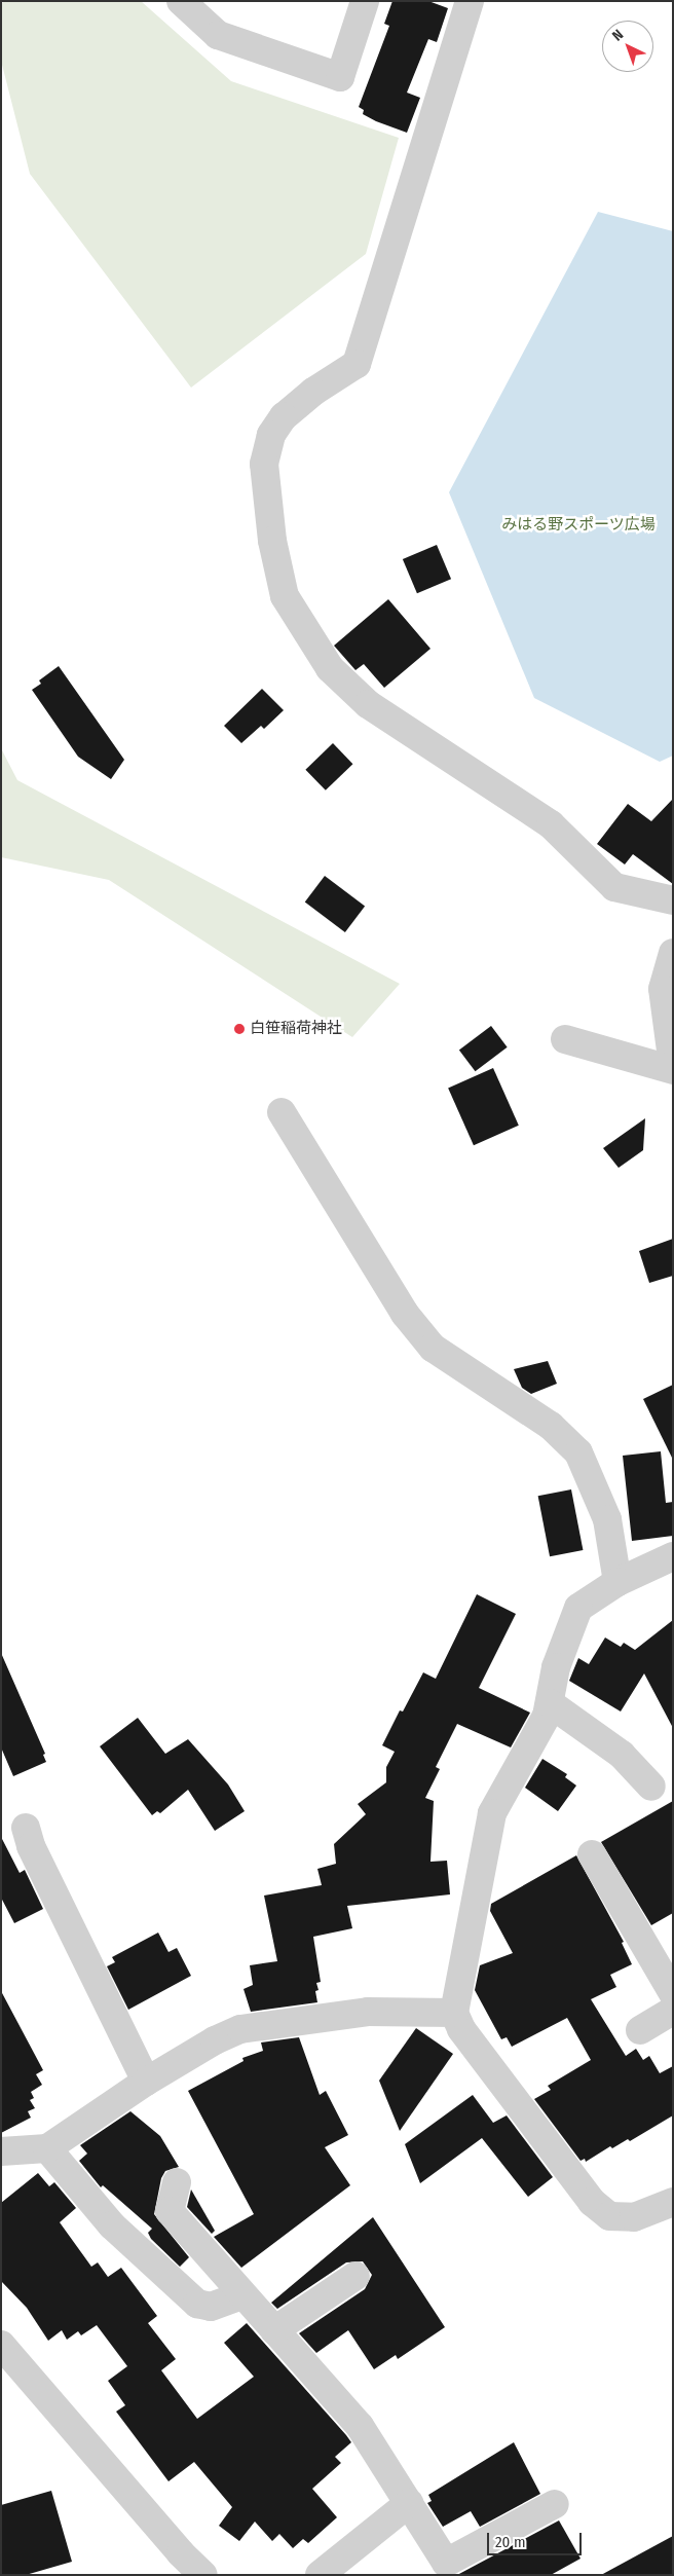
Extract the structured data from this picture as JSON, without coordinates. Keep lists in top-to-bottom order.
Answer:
{
  "parks": ["みはる野スポーツ広場"],
  "places": ["白笹稲荷神社"],
  "scale_bar": "20 m",
  "north": "top left"
}
